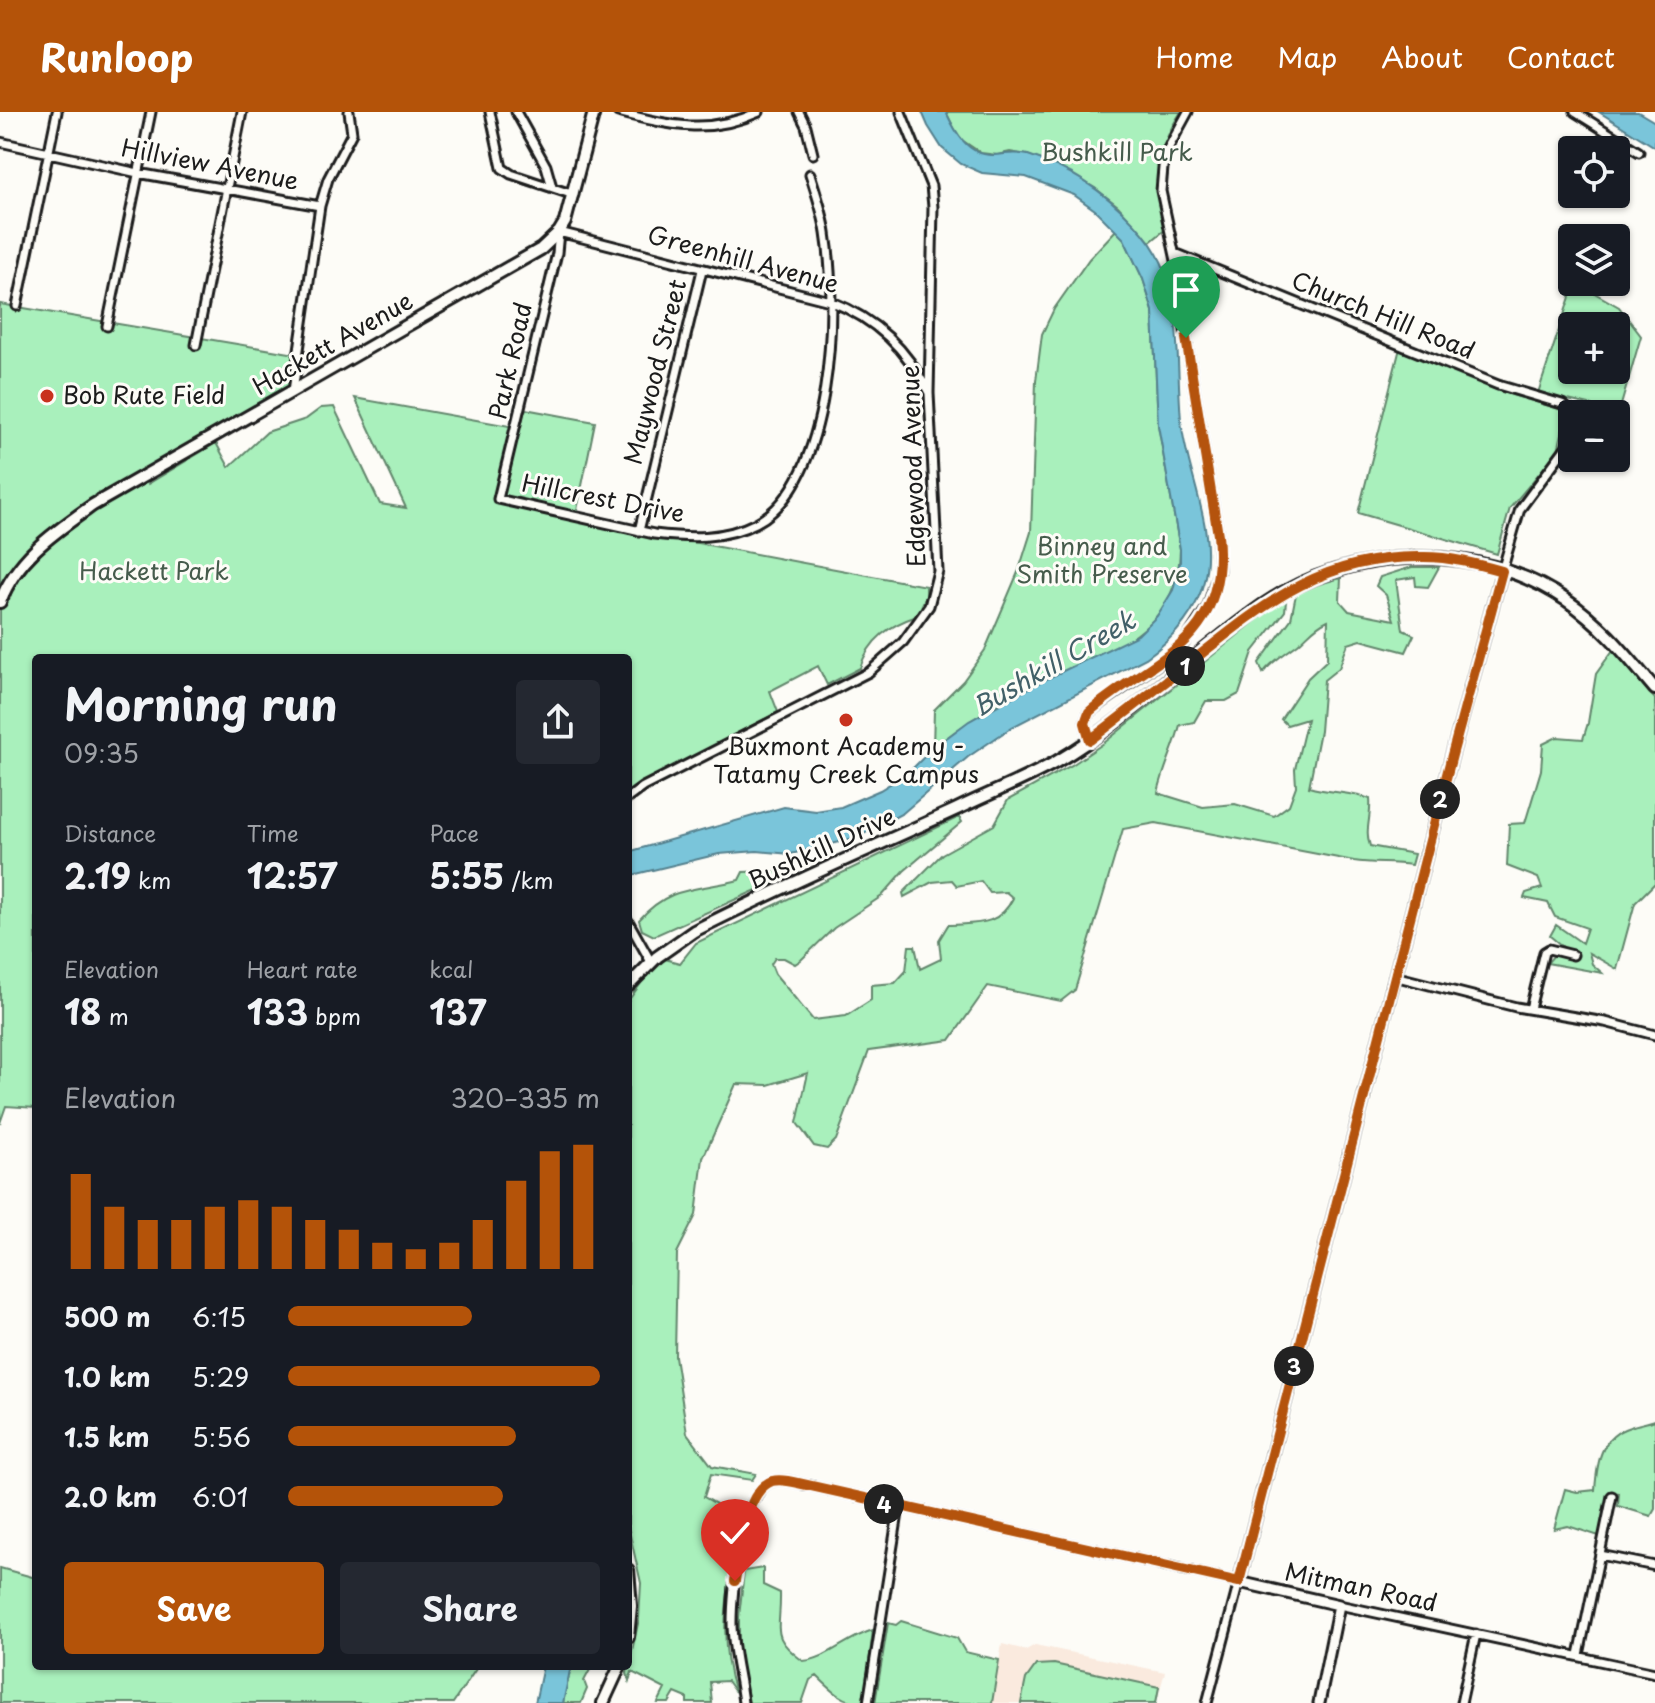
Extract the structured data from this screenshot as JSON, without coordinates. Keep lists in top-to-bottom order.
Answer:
{
  "streets": {
    "main road": ["Hackett Avenue", "Bushkill Drive"],
    "street": [
      "Hillview Avenue",
      "Greenhill Avenue",
      "Church Hill Road",
      "Park Road",
      "Maywood Street",
      "Edgewood Avenue",
      "Hillcrest Drive",
      "Mitman Road"
    ]
  },
  "crossings": [
    ["Greenhill Avenue", "Hackett Avenue"],
    ["Greenhill Avenue", "Park Road"],
    ["Greenhill Avenue", "Maywood Street"],
    ["Greenhill Avenue", "Edgewood Avenue"],
    ["Greenhill Avenue", "Hillcrest Drive"],
    ["Hackett Avenue", "Park Road"],
    ["Park Road", "Hillcrest Drive"],
    ["Maywood Street", "Hillcrest Drive"]
  ],
  "water": ["Bushkill Creek"],
  "parks": ["Bushkill Park", "Binney and Smith Preserve", "Hackett Park"],
  "places": ["Bob Rute Field", "Buxmont Academy - Tatamy Creek Campus"],
  "page": {
    "header": "Runloop",
    "nav": [
      "Home",
      "Map",
      "About",
      "Contact"
    ],
    "map_buttons": ["+", "−"],
    "pins": [
      "1",
      "2",
      "3",
      "4"
    ],
    "heading": ["Morning run", "09:35"],
    "stats": [
      ["Distance", "2.19 km"],
      ["Time", "12:57"],
      ["Pace", "5:55 /km"],
      ["Elevation", "18 m"],
      ["Heart rate", "133 bpm"],
      ["kcal", "137"]
    ],
    "chart": ["Elevation", "320–335 m"],
    "list": [
      {
        "name": "500 m",
        "note": "6:15"
      },
      {
        "name": "1.0 km",
        "note": "5:29"
      },
      {
        "name": "1.5 km",
        "note": "5:56"
      },
      {
        "name": "2.0 km",
        "note": "6:01"
      }
    ],
    "buttons": ["Save", "Share"]
  }
}
